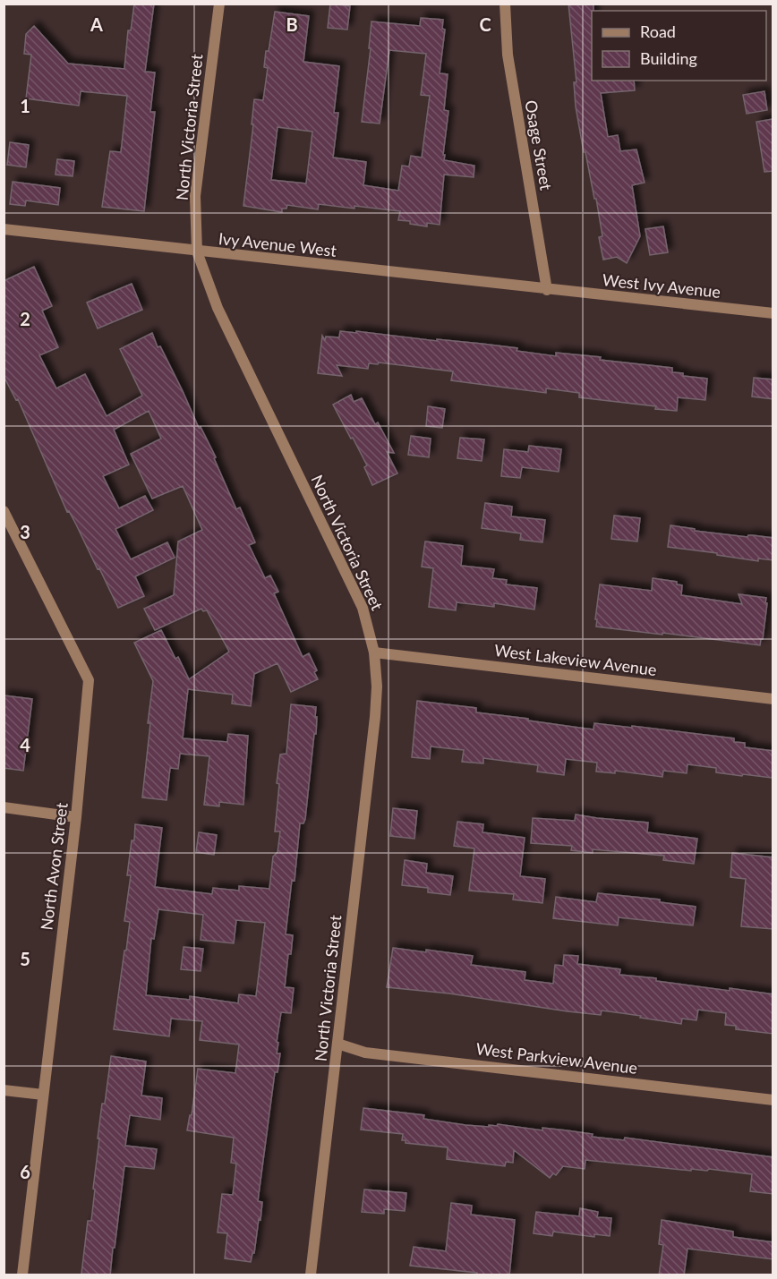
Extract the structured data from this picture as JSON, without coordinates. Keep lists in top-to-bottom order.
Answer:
{
  "streets": {
    "street": [
      "North Victoria Street",
      "Osage Street",
      "Ivy Avenue West",
      "West Ivy Avenue",
      "West Lakeview Avenue",
      "North Avon Street",
      "West Parkview Avenue"
    ]
  },
  "crossings": [
    ["North Victoria Street", "Ivy Avenue West"],
    ["North Victoria Street", "West Lakeview Avenue"],
    ["North Victoria Street", "West Parkview Avenue"],
    ["Osage Street", "Ivy Avenue West"],
    ["Osage Street", "West Ivy Avenue"],
    ["Ivy Avenue West", "West Ivy Avenue"]
  ],
  "legend": ["Road", "Building"],
  "grid": {
    "columns": ["A", "B", "C"],
    "rows": [
      "1",
      "2",
      "3",
      "4",
      "5",
      "6"
    ]
  }
}
